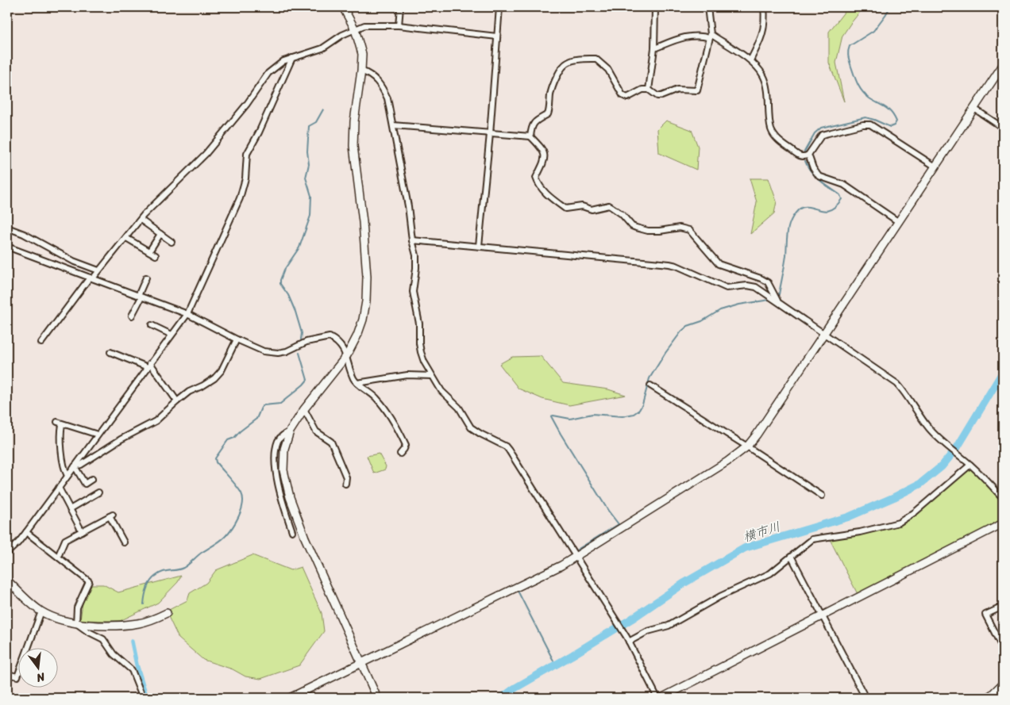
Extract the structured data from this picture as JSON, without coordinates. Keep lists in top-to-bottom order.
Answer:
{
  "water": ["横市川"],
  "north": "bottom"
}
